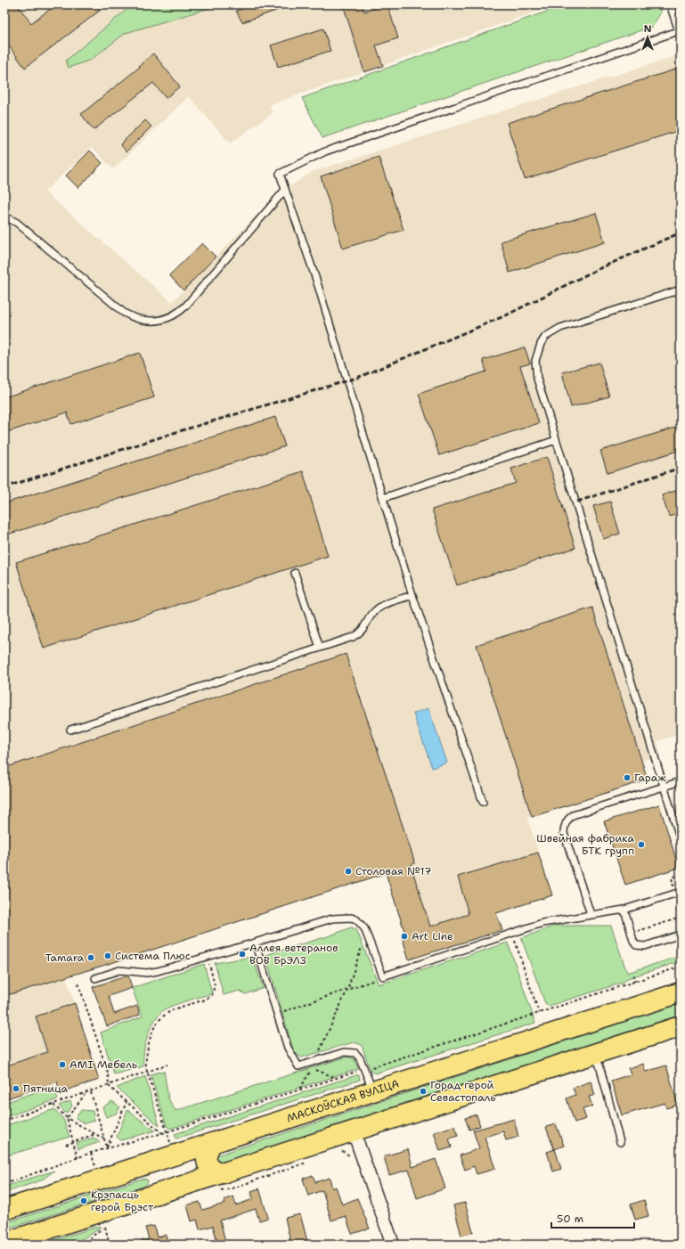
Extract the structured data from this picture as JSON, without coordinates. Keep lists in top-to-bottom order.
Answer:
{
  "streets": {
    "main road": ["МАСКОЎСКАЯ ВУЛІЦА"]
  },
  "places": [
    "Гараж",
    "Швейная фабрика БТК групп",
    "Столовая №17",
    "Art Line",
    "Аллея ветеранов ВОВ БрЭЛЗ",
    "Система Плюс",
    "Tamara",
    "AMI Мебель",
    "Пятница",
    "Горад герой Севастопаль",
    "Крэпасць герой Брэст"
  ],
  "scale_bar": "50 m",
  "north": "top"
}
